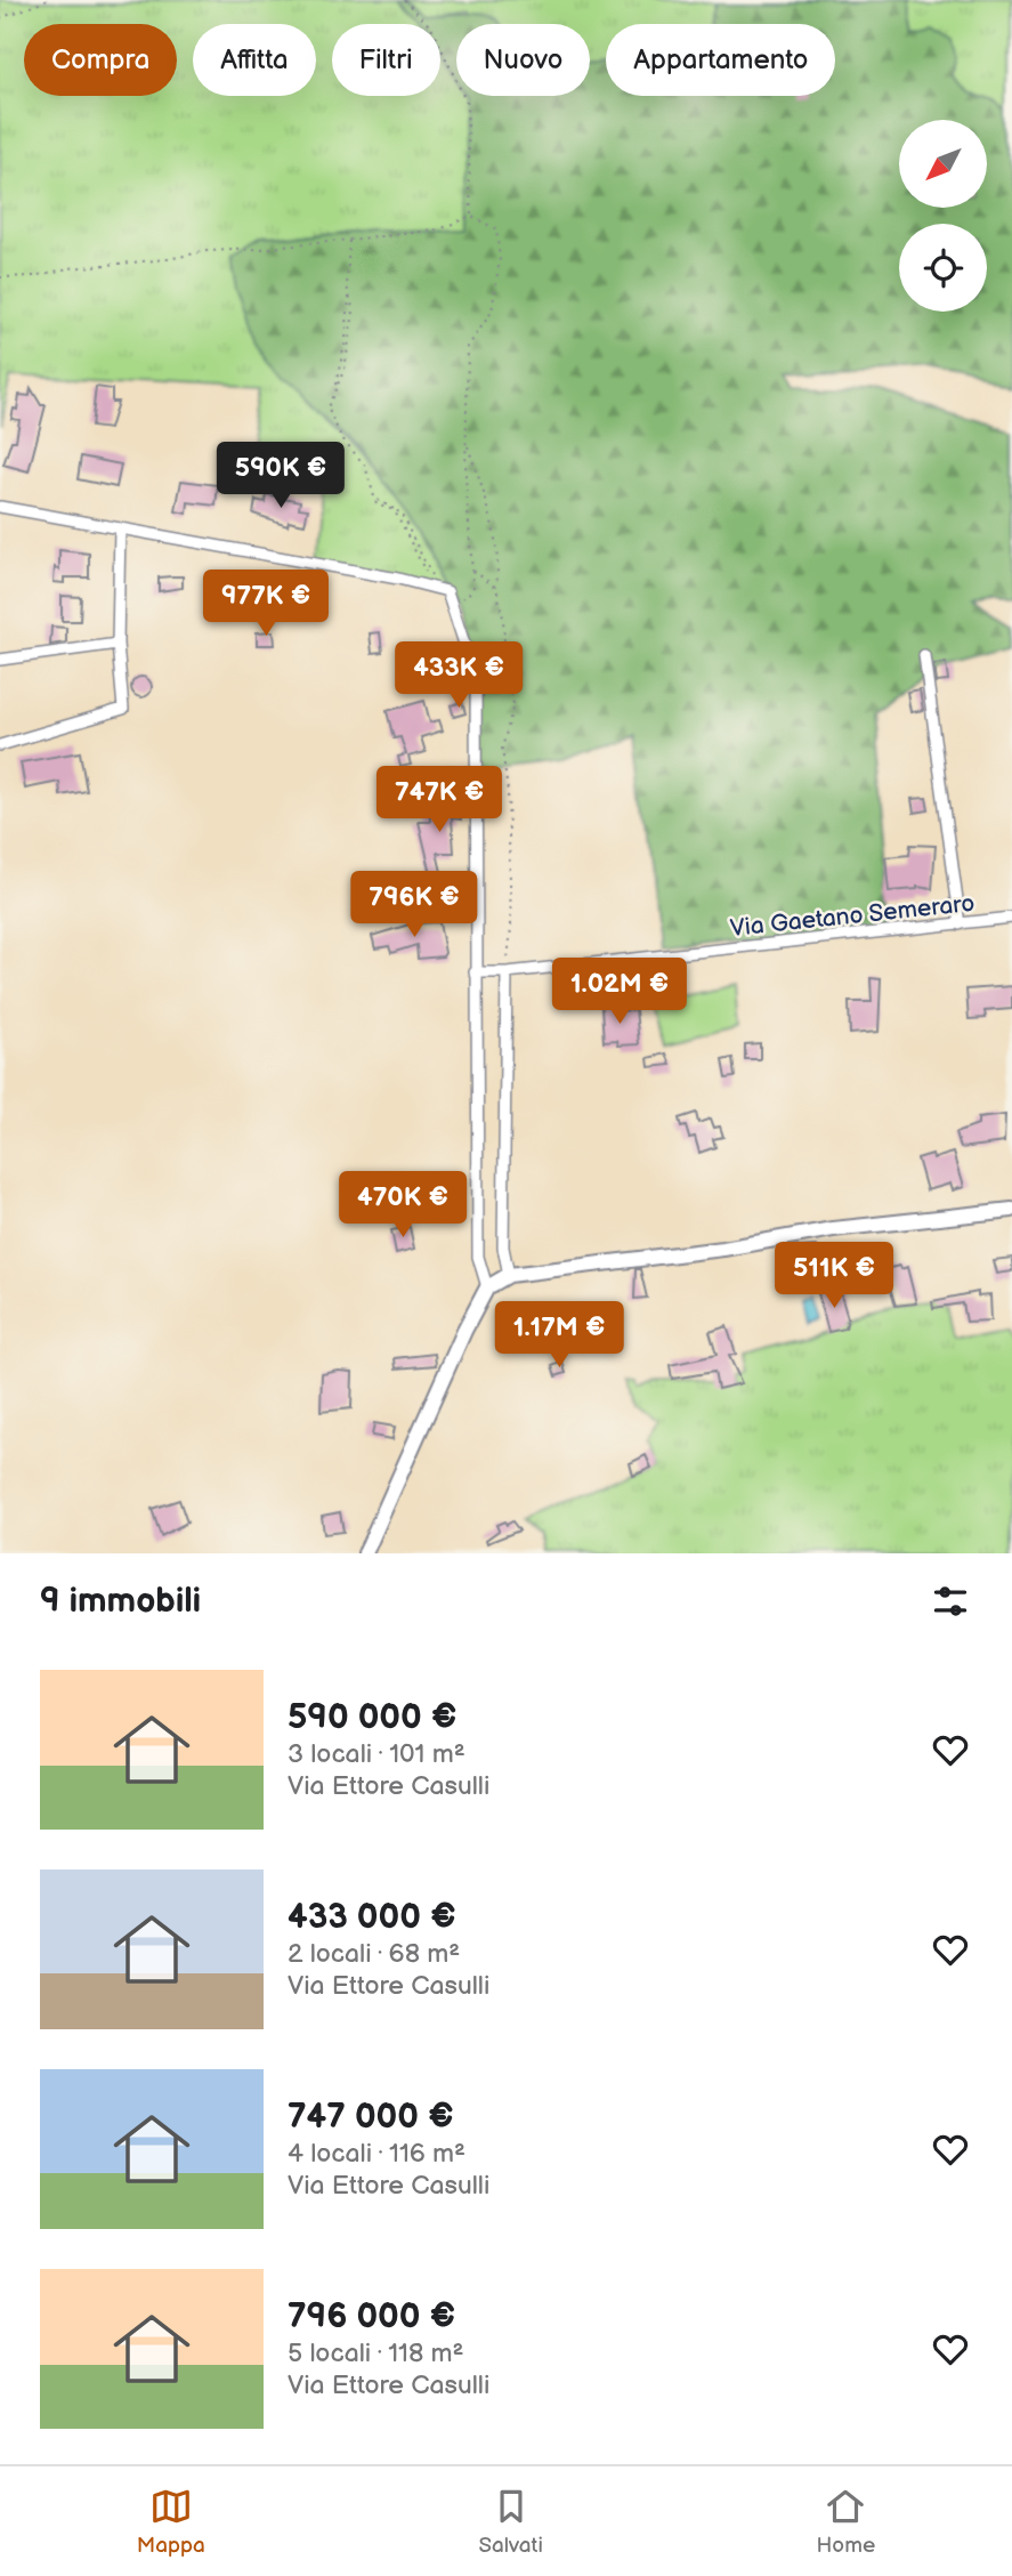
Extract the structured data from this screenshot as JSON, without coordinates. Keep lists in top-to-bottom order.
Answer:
{
  "streets": {
    "street": ["Via Gaetano Semeraro"]
  },
  "north": "bottom left",
  "page": {
    "chip": [
      "Compra",
      "Affitta",
      "Filtri",
      "Nuovo",
      "Appartamento"
    ],
    "price": [
      "590K €",
      "977K €",
      "433K €",
      "747K €",
      "796K €",
      "1.02M €",
      "470K €",
      "511K €",
      "1.17M €"
    ],
    "heading": "9 immobili",
    "list": [
      {
        "name": "590 000 €",
        "note": "3 locali · 101 m² · Via Ettore Casulli"
      },
      {
        "name": "433 000 €",
        "note": "2 locali · 68 m² · Via Ettore Casulli"
      },
      {
        "name": "747 000 €",
        "note": "4 locali · 116 m² · Via Ettore Casulli"
      },
      {
        "name": "796 000 €",
        "note": "5 locali · 118 m² · Via Ettore Casulli"
      }
    ],
    "tabs": ["Mappa", "Salvati", "Home"]
  }
}
